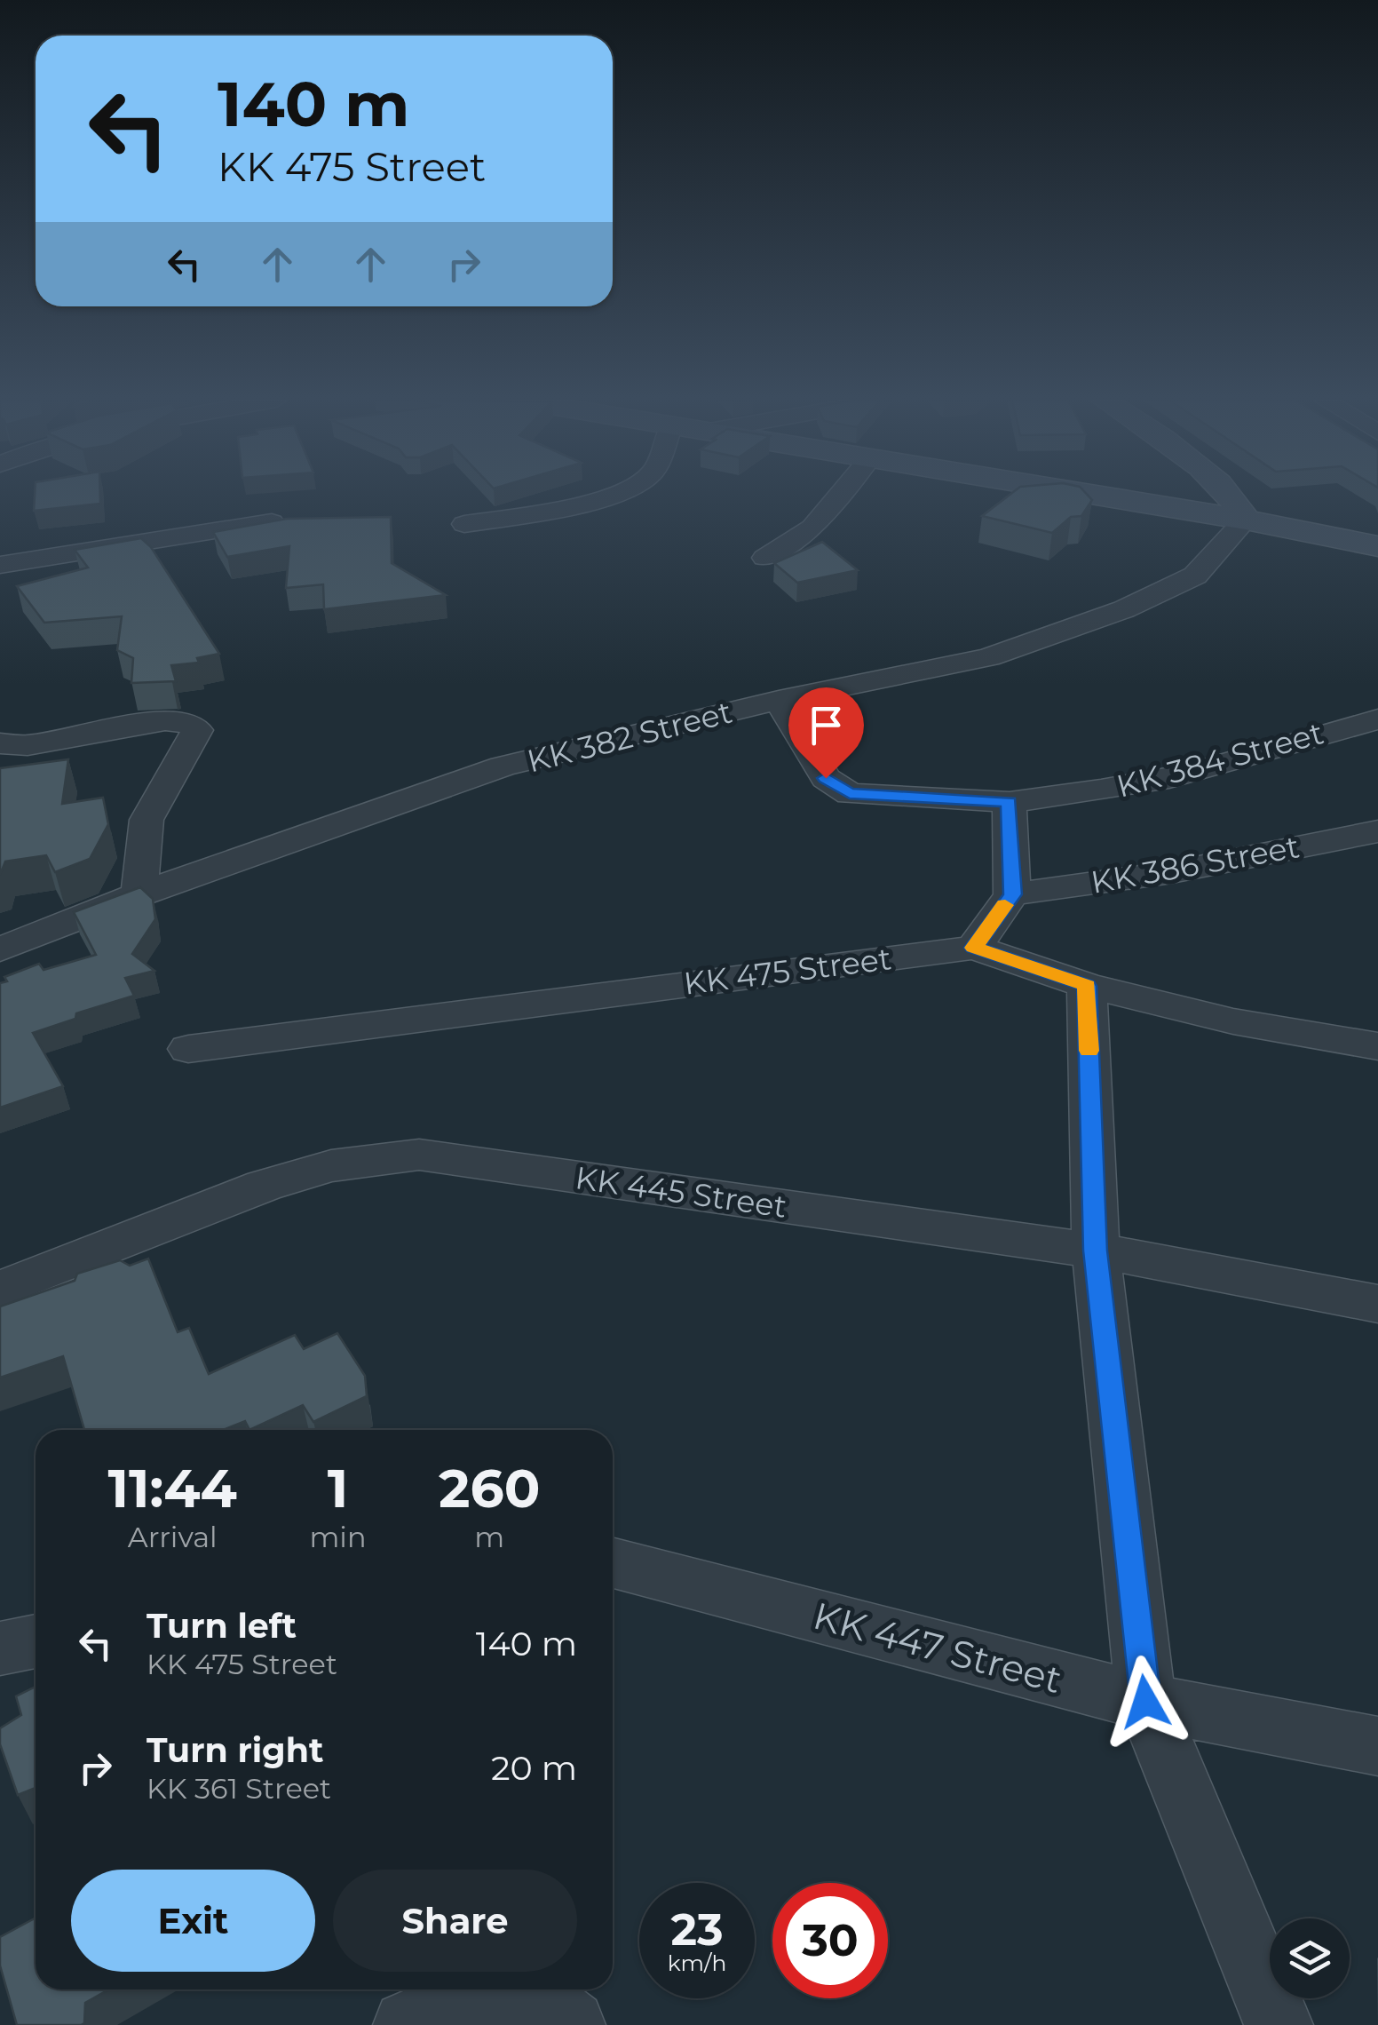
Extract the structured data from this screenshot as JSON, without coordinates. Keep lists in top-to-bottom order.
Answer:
{
  "streets": {
    "street": [
      "KK 382 Street",
      "KK 384 Street",
      "KK 386 Street",
      "KK 475 Street",
      "KK 445 Street",
      "KK 447 Street"
    ]
  },
  "crossings": [
    ["KK 382 Street", "KK 384 Street"]
  ],
  "page": {
    "turn": ["140 m", "KK 475 Street"],
    "eta": [
      "11:44",
      "Arrival",
      "1",
      "min",
      "260",
      "m"
    ],
    "list": [
      {
        "name": "Turn left",
        "note": "KK 475 Street",
        "value": "140 m"
      },
      {
        "name": "Turn right",
        "note": "KK 361 Street",
        "value": "20 m"
      }
    ],
    "buttons": ["Exit", "Share"],
    "speed": "23 km/h",
    "limit": "30"
  }
}
